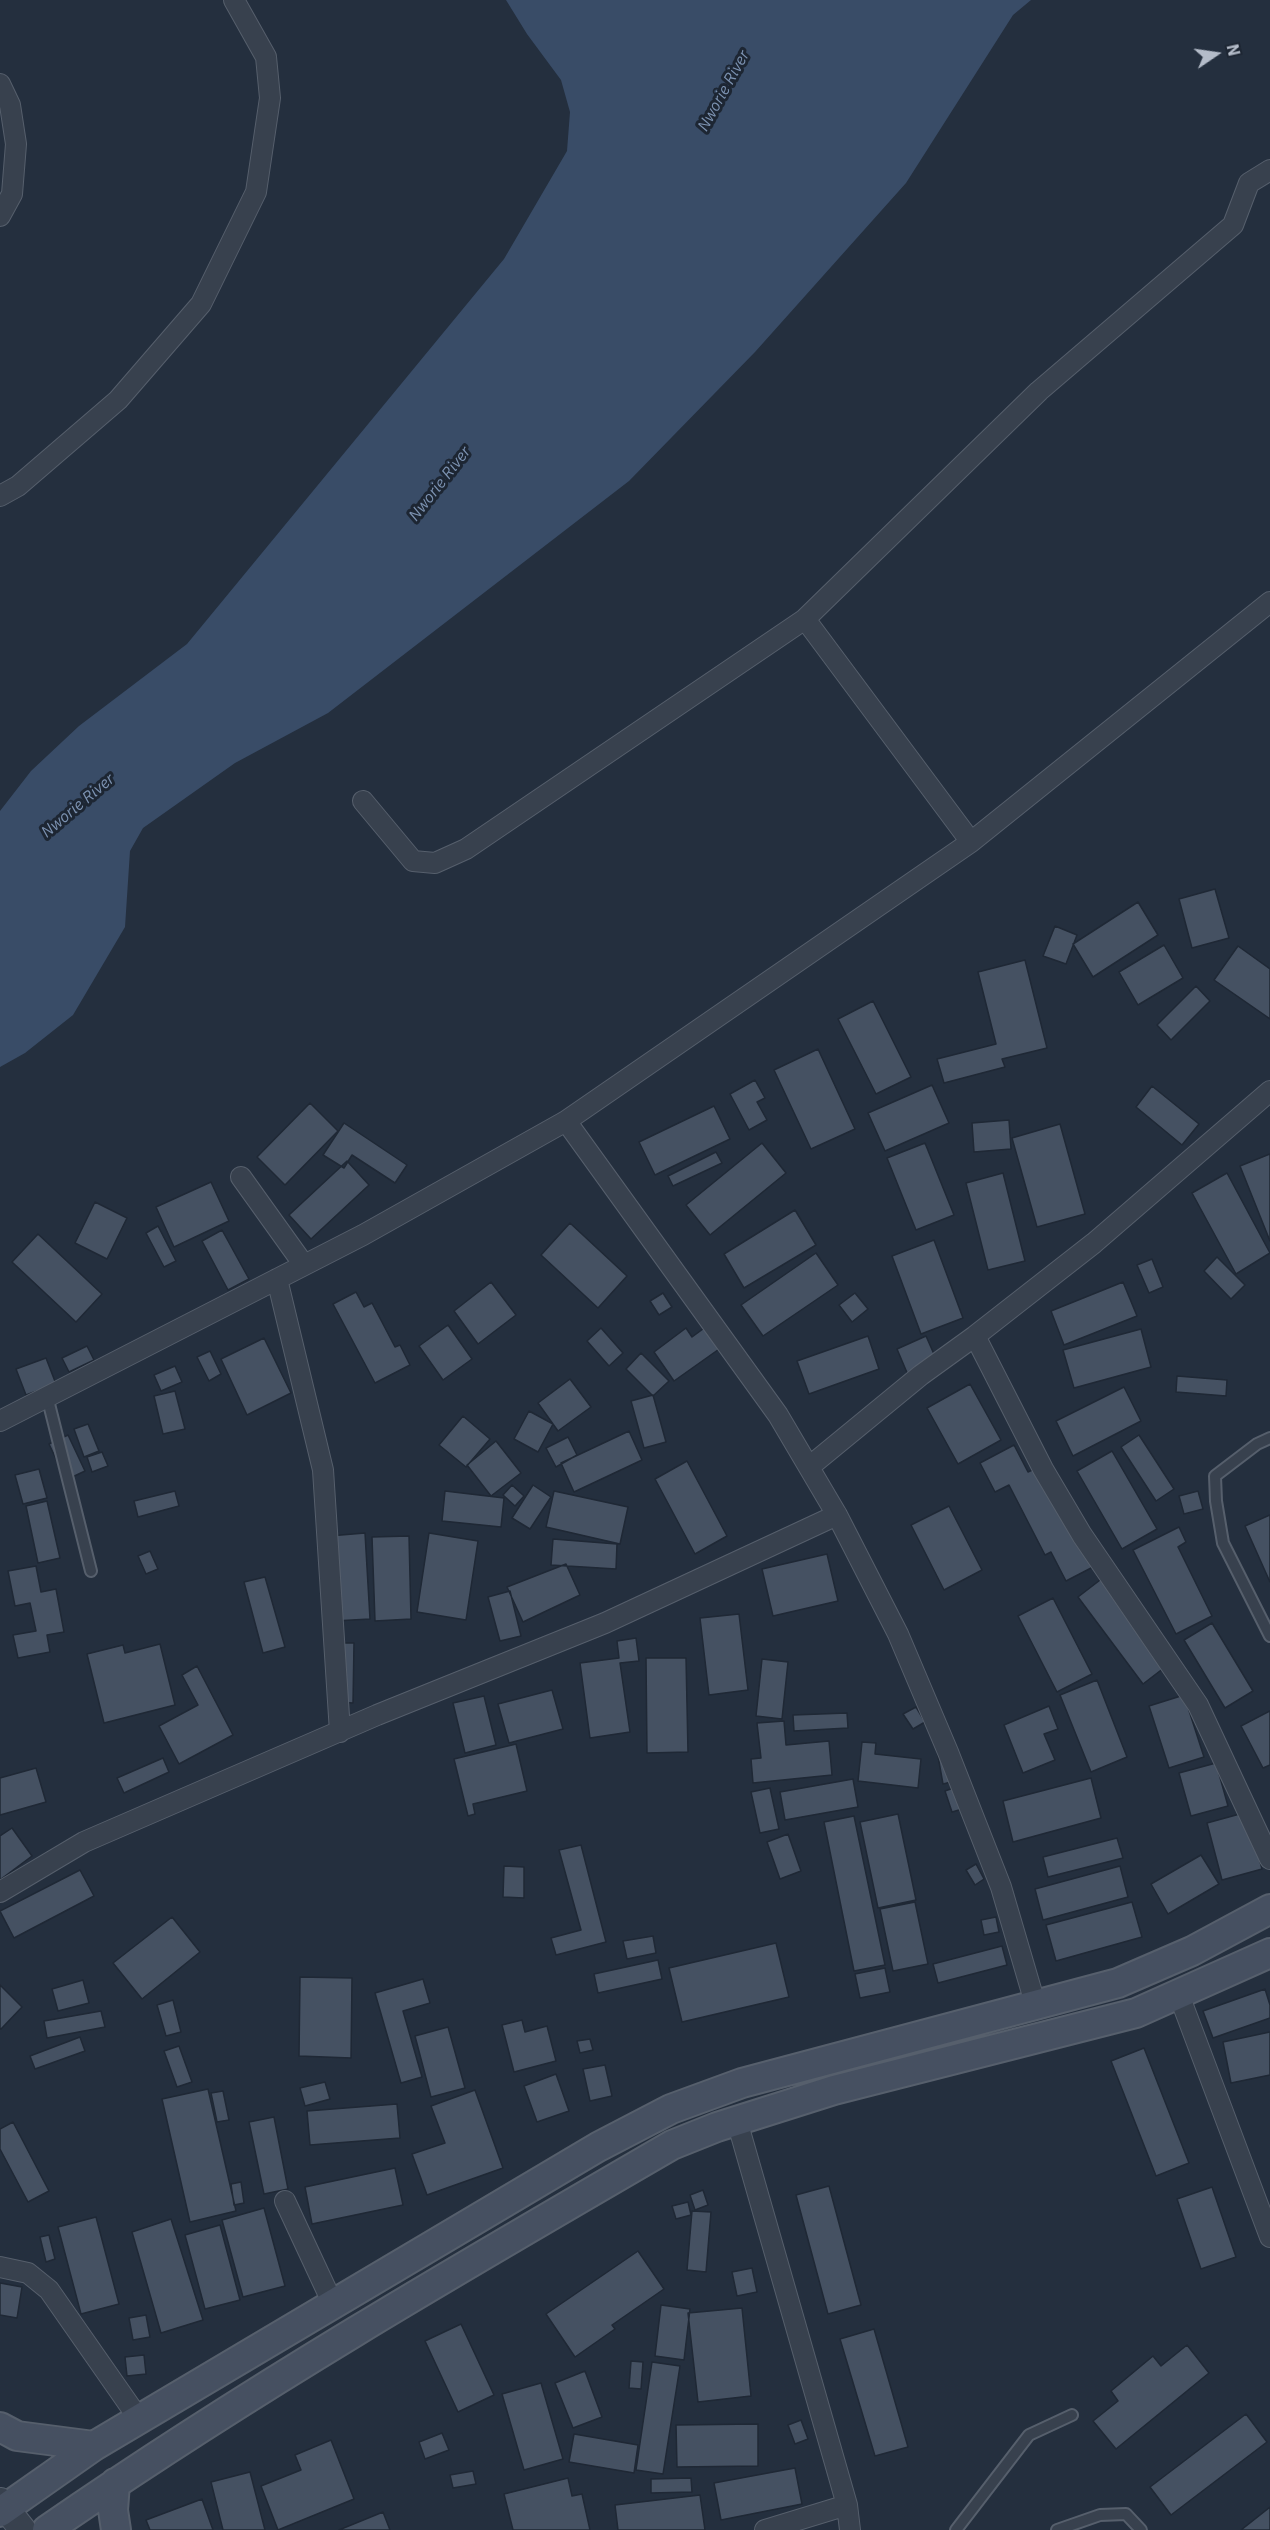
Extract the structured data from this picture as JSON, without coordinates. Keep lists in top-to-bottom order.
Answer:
{
  "water": ["Nworie River"],
  "north": "right"
}
